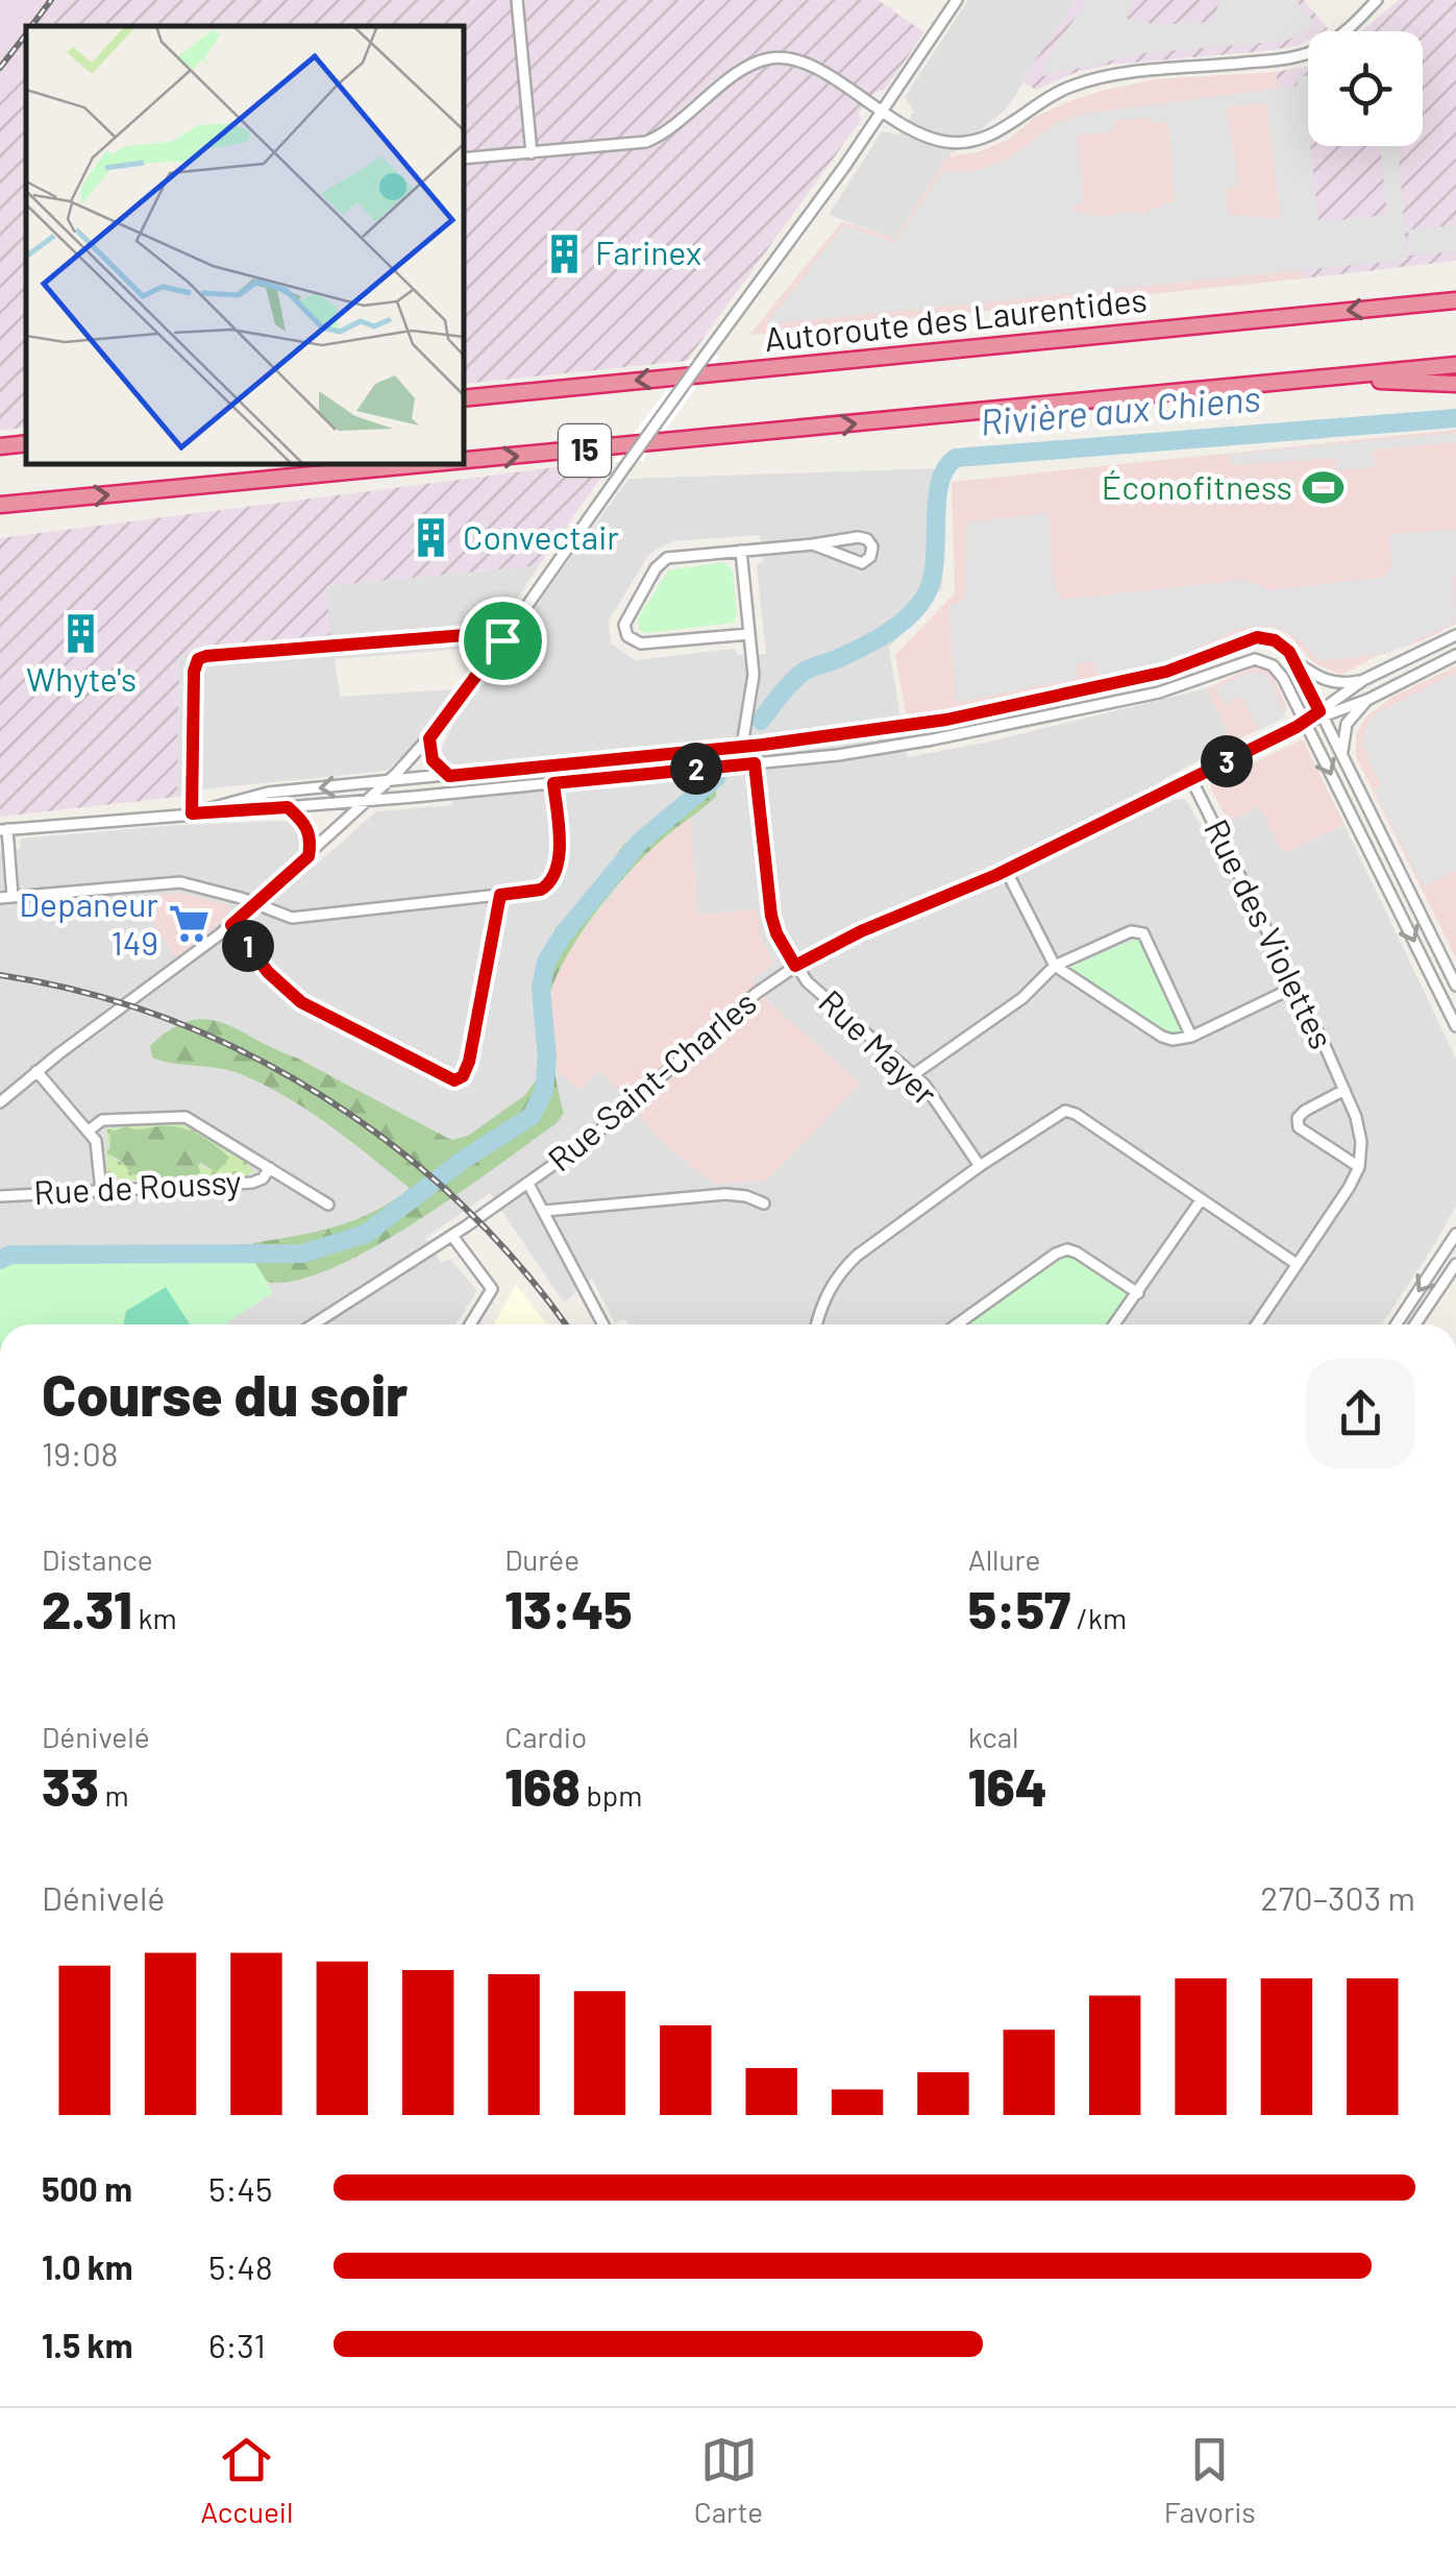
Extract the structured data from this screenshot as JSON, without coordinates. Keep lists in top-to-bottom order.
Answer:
{
  "streets": {
    "highway": ["Autoroute des Laurentides", "15"],
    "street": [
      "Rue des Violettes",
      "Rue Mayer",
      "Rue Saint-Charles",
      "Rue de Roussy"
    ]
  },
  "crossings": [
    ["Rue des Violettes", "Rue Saint-Charles"],
    ["Rue Mayer", "Rue Saint-Charles"]
  ],
  "water": ["Rivière aux Chiens"],
  "places": {
    "building": ["Farinex", "Convectair", "Whyte's"],
    "sports": ["Éconofitness"],
    "supermarket": ["Depaneur 149"]
  },
  "page": {
    "pins": ["3", "2", "1"],
    "heading": ["Course du soir", "19:08"],
    "stats": [
      ["Distance", "2.31 km"],
      ["Durée", "13:45"],
      ["Allure", "5:57 /km"],
      ["Dénivelé", "33 m"],
      ["Cardio", "168 bpm"],
      ["kcal", "164"]
    ],
    "chart": ["Dénivelé", "270–303 m"],
    "list": [
      {
        "name": "500 m",
        "note": "5:45"
      },
      {
        "name": "1.0 km",
        "note": "5:48"
      },
      {
        "name": "1.5 km",
        "note": "6:31"
      }
    ],
    "tabs": ["Accueil", "Carte", "Favoris"]
  }
}
